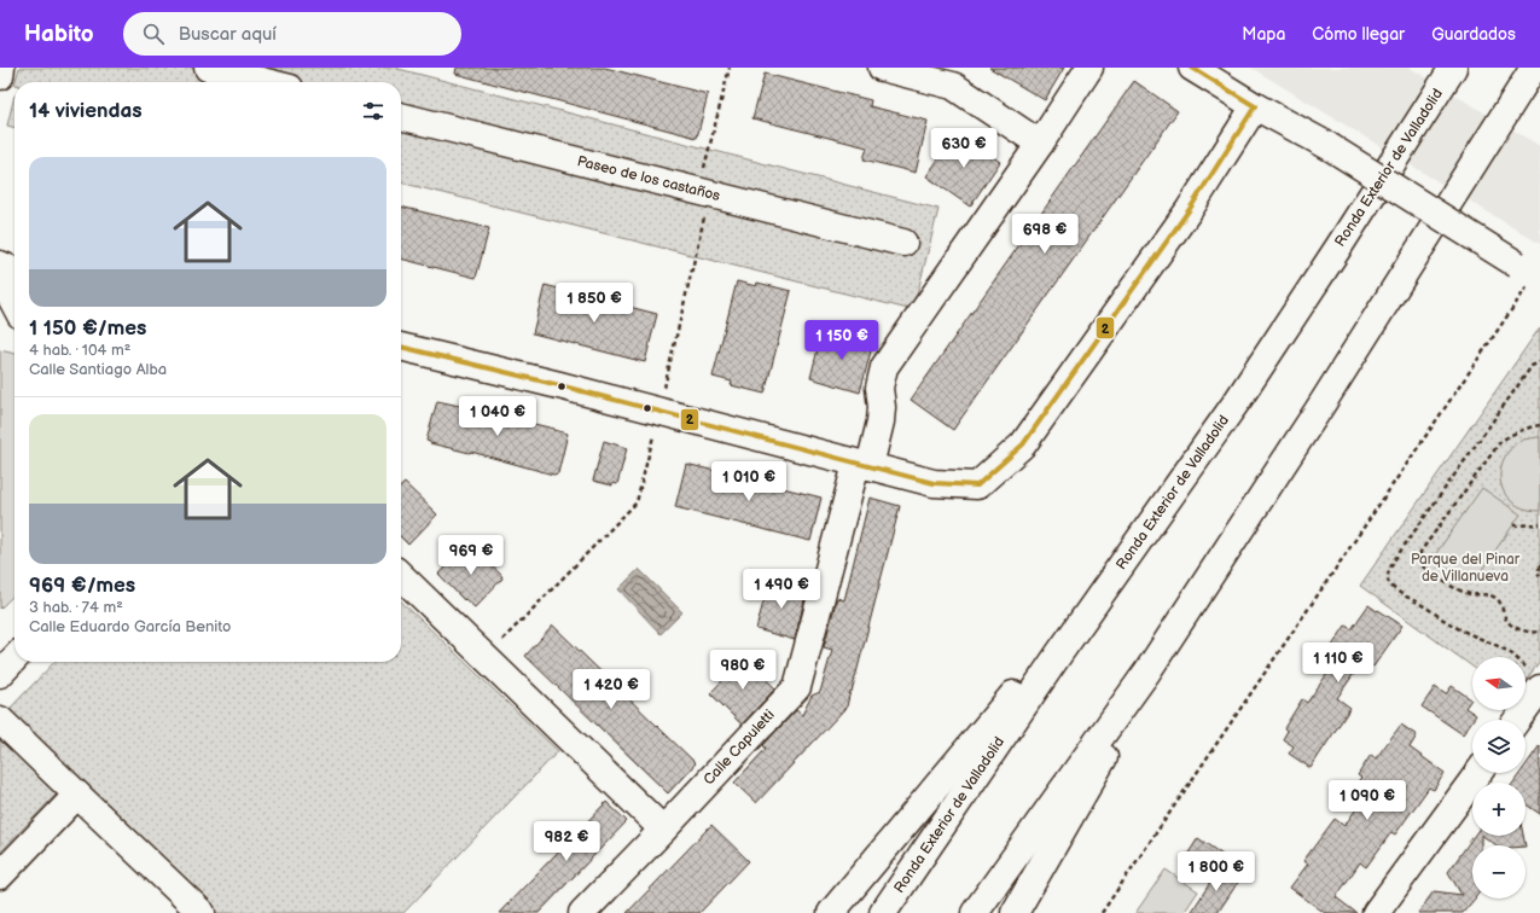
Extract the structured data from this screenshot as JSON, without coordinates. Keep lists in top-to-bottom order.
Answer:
{
  "streets": {
    "main road": ["Ronda Exterior de Valladolid", "Paseo de los castaños", "Calle Capuletti"]
  },
  "parks": ["Parque del Pinar de Villanueva"],
  "lines": ["transit line 2"],
  "north": "left",
  "page": {
    "header": "Habito",
    "search": "Buscar aquí",
    "nav": ["Mapa", "Cómo llegar", "Guardados"],
    "heading": "14 viviendas",
    "price": [
      "630 €",
      "698 €",
      "1 850 €",
      "1 150 €",
      "1 040 €",
      "1 010 €",
      "969 €",
      "1 490 €",
      "1 110 €",
      "980 €",
      "1 420 €",
      "1 090 €",
      "982 €",
      "1 800 €"
    ],
    "list": [
      {
        "name": "1 150 €/mes",
        "note": "4 hab. · 104 m² · Calle Santiago Alba"
      },
      {
        "name": "969 €/mes",
        "note": "3 hab. · 74 m² · Calle Eduardo García Benito"
      }
    ],
    "map_buttons": ["+", "−"]
  }
}
